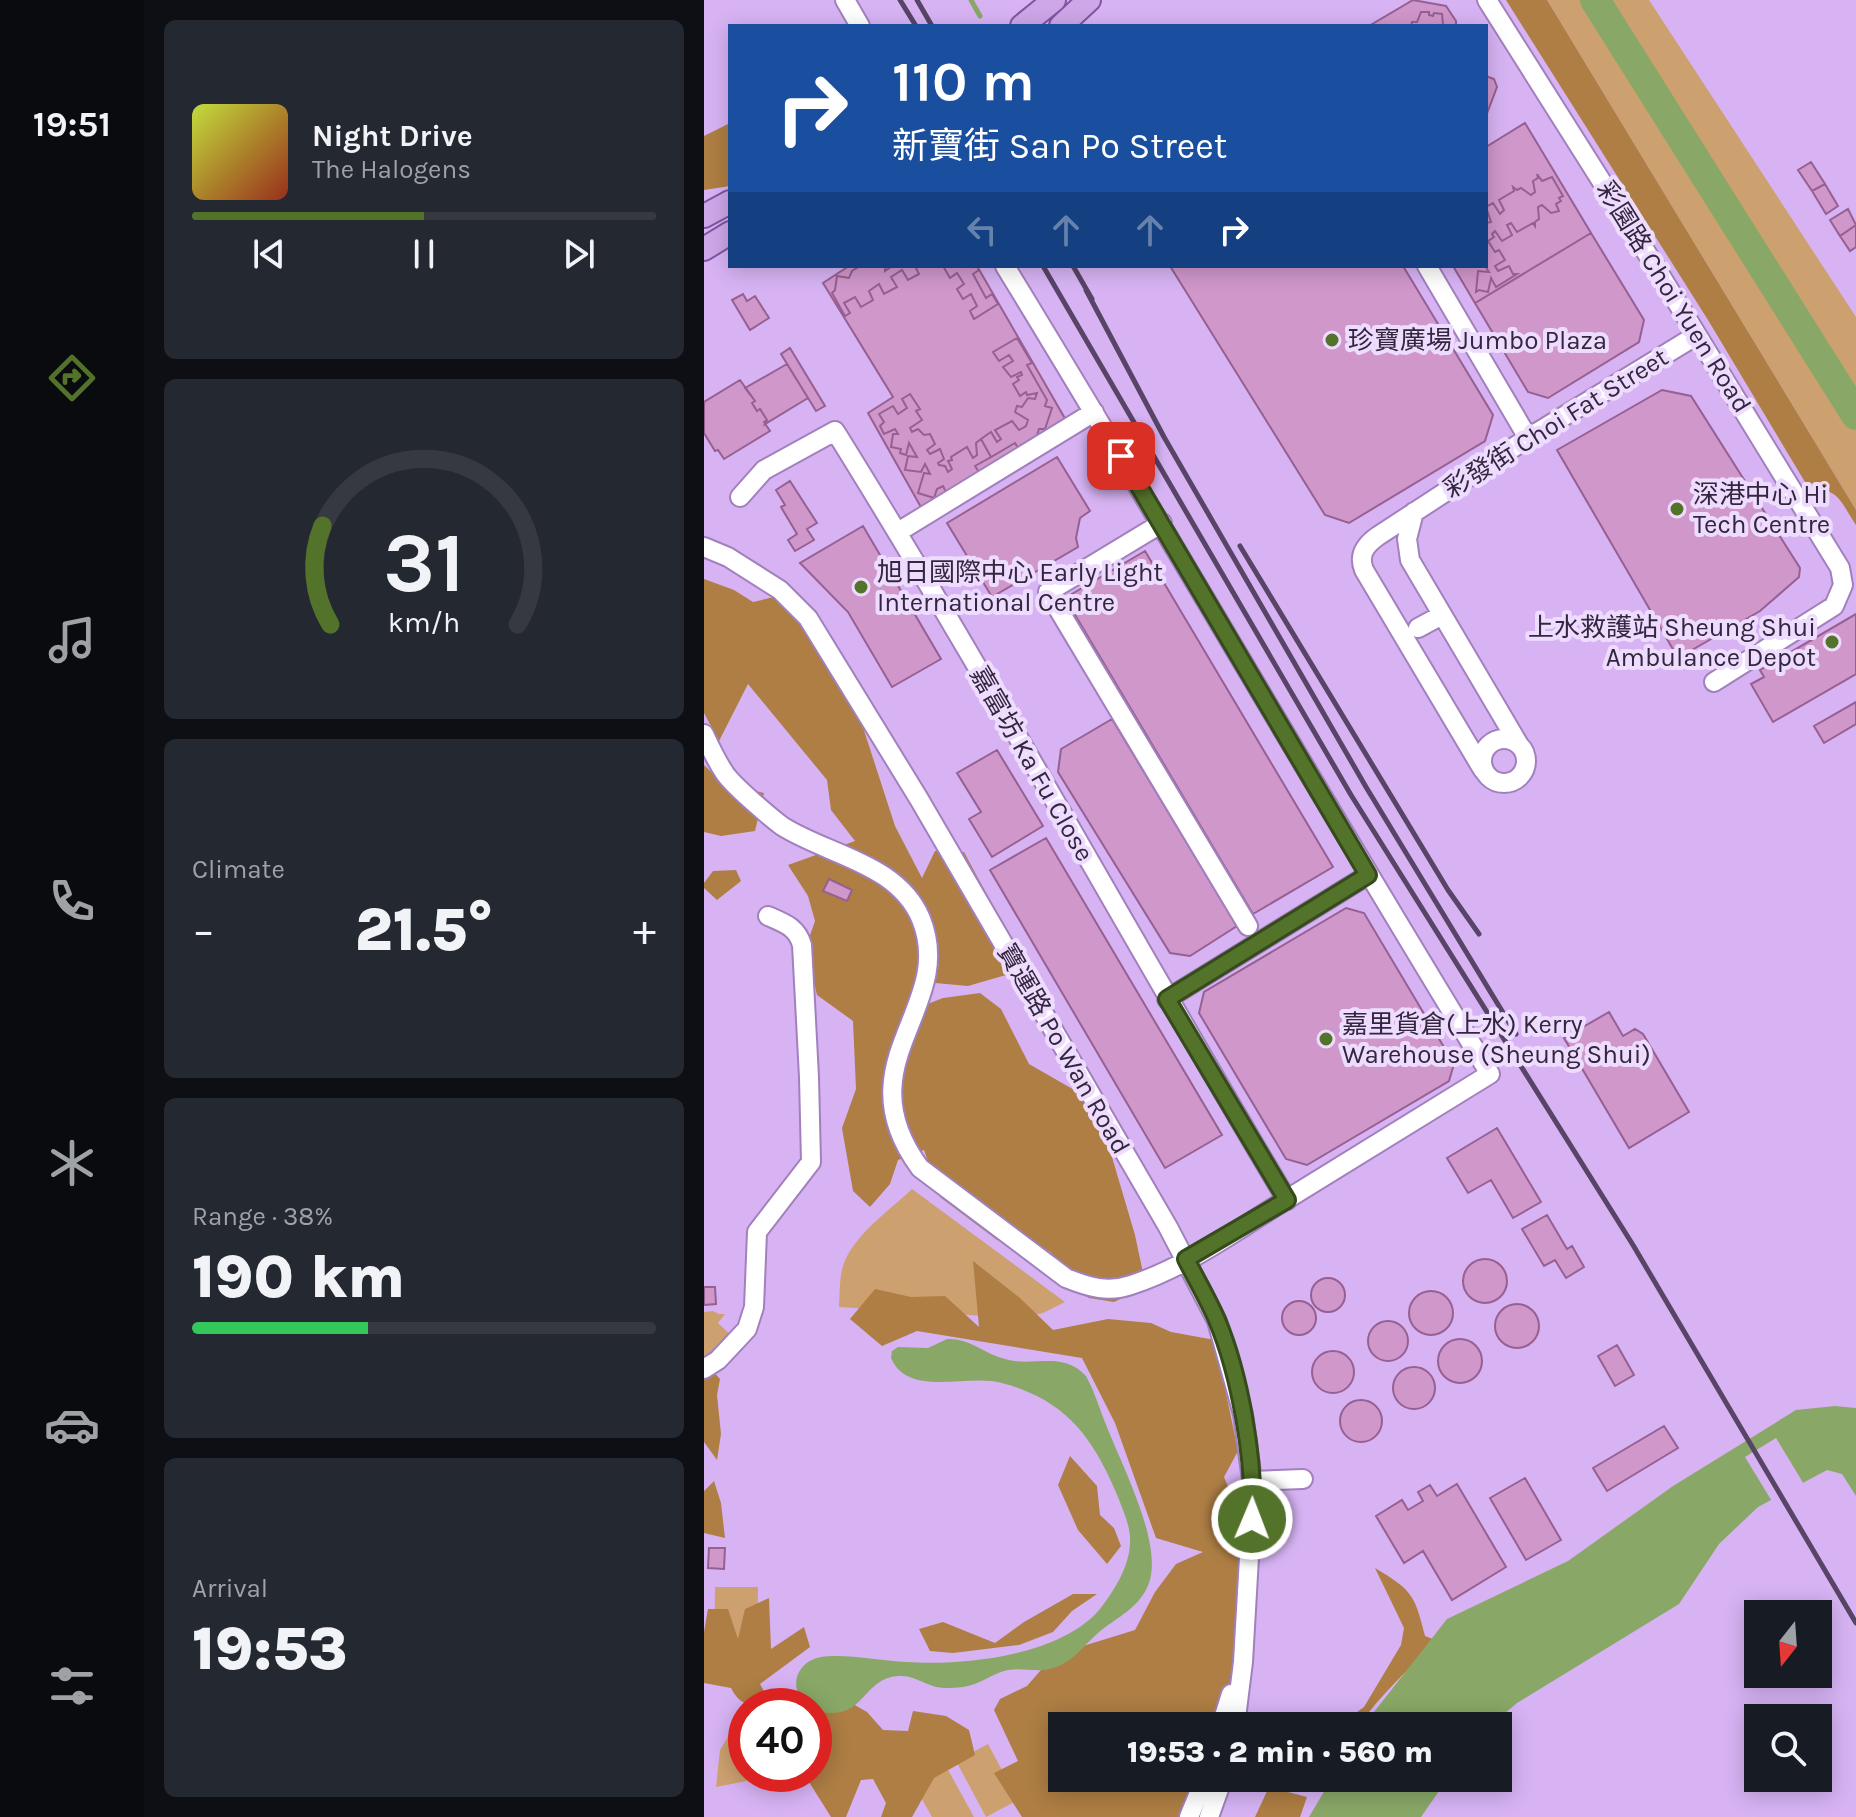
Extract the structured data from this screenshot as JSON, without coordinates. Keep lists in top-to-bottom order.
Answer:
{
  "streets": {
    "street": [
      "彩園路 Choi Yuen Road",
      "彩發街 Choi Fat Street",
      "嘉富坊 Ka Fu Close",
      "寶運路 Po Wan Road"
    ]
  },
  "crossings": [
    ["彩園路 Choi Yuen Road", "彩發街 Choi Fat Street"]
  ],
  "places": [
    "珍寶廣場 Jumbo Plaza",
    "深港中心 Hi Tech Centre",
    "旭日國際中心 Early Light International Centre",
    "上水救護站 Sheung Shui Ambulance Depot",
    "嘉里貨倉(上水) Kerry Warehouse (Sheung Shui)"
  ],
  "north": "bottom",
  "page": {
    "tabs": "19:51",
    "turn": ["110 m", "新寶街 San Po Street"],
    "song": ["Night Drive", "The Halogens"],
    "tile": [
      "Climate",
      ["Range · 38%", "190 km"],
      ["Arrival", "19:53"]
    ],
    "heat": ["−", "21.5°", "+"],
    "limit": "40",
    "trip": "19:53 · 2 min · 560 m",
    "gauge": ["31", "km/h"]
  }
}
